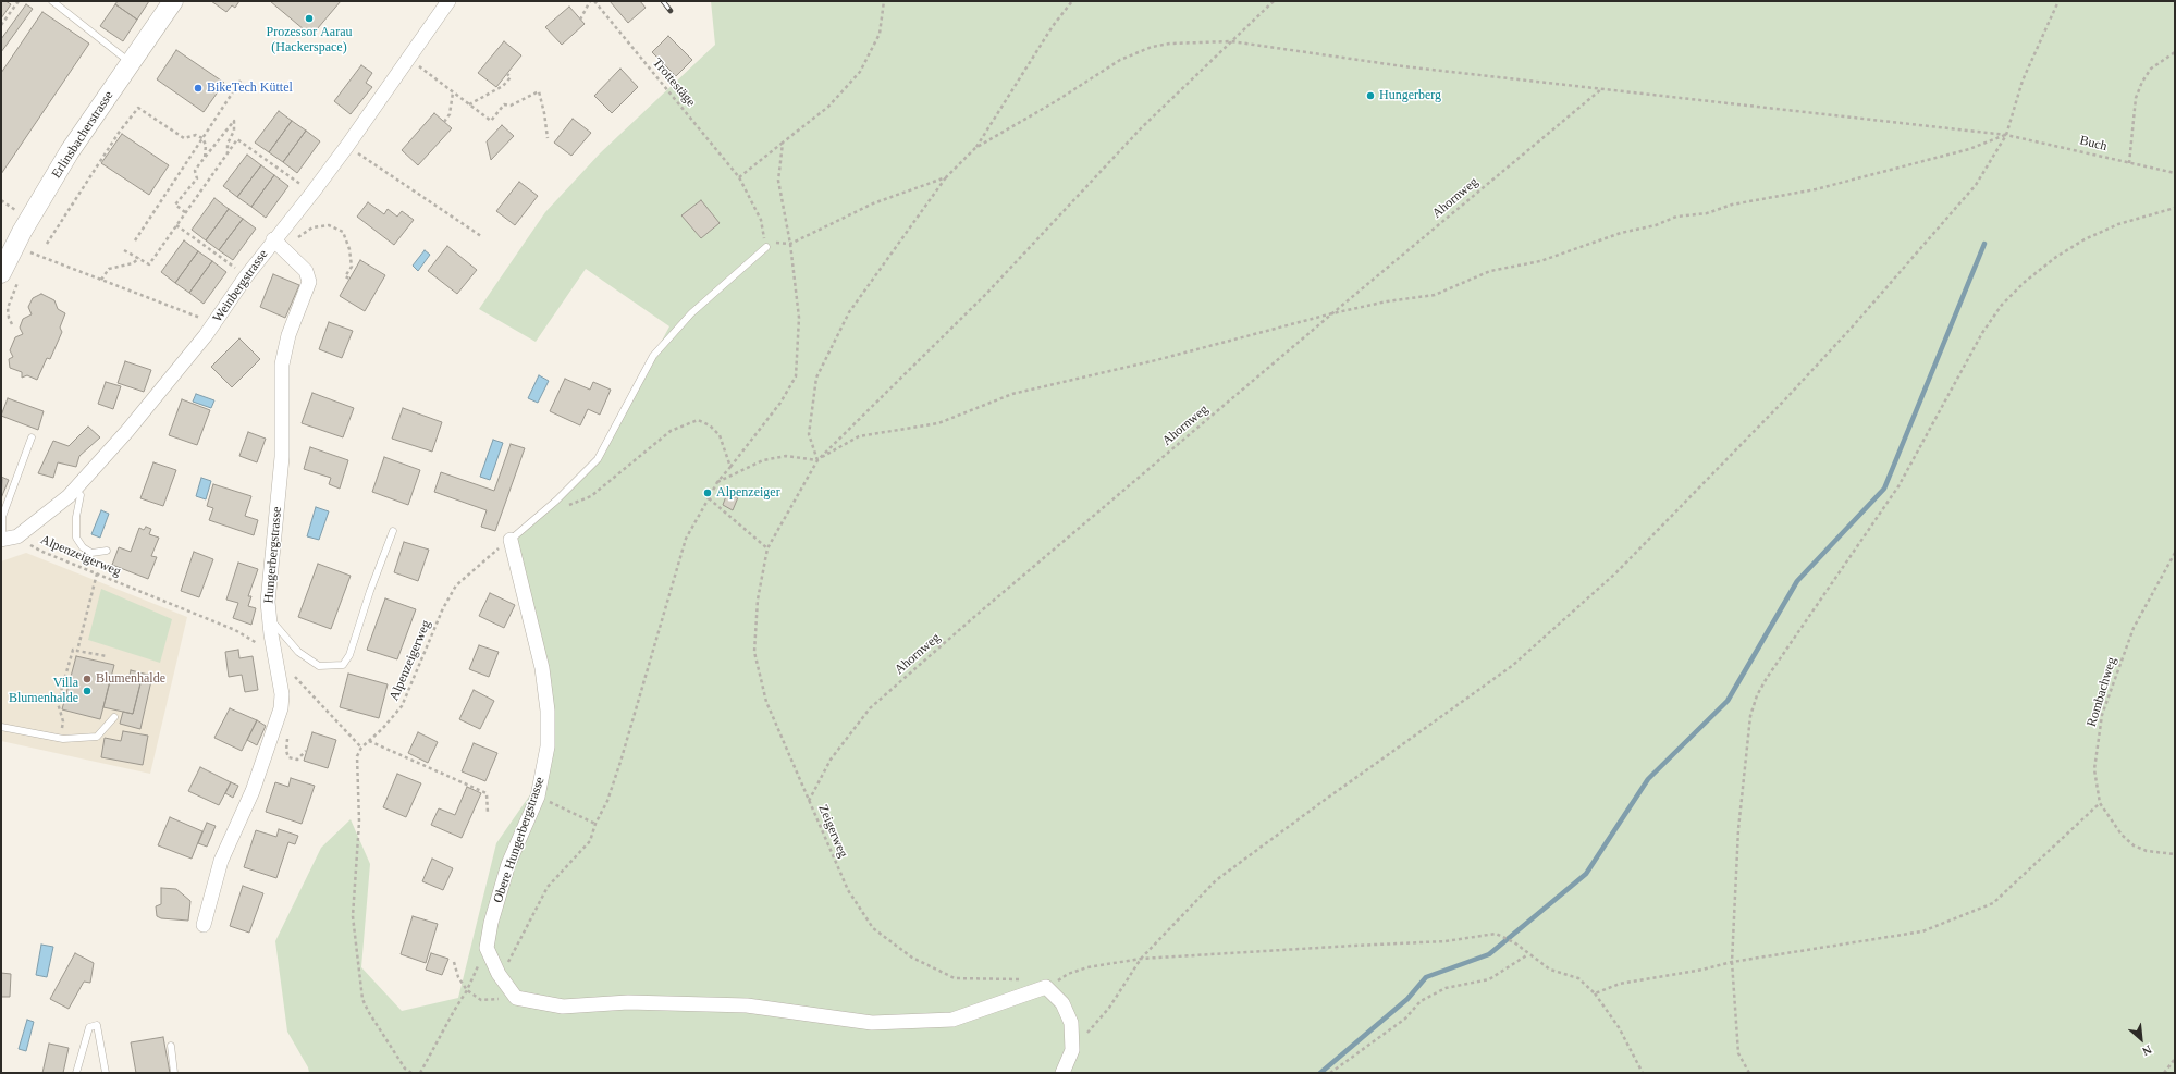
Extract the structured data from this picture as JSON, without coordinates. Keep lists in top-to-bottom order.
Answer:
{
  "streets": {
    "main road": ["Erlinsbacherstrasse"],
    "street": ["Weinbergstrasse", "Hungerbergstrasse", "Obere Hungerbergstrasse"],
    "path": [
      "Trottestäge",
      "Buch",
      "Ahornweg",
      "Alpenzeigerweg",
      "Rombachweg",
      "Zeigerweg"
    ]
  },
  "crossings": [
    ["Buch", "Ahornweg"],
    ["Ahornweg", "Zeigerweg"],
    ["Weinbergstrasse", "Hungerbergstrasse"],
    ["Weinbergstrasse", "Alpenzeigerweg"],
    ["Alpenzeigerweg", "Obere Hungerbergstrasse"]
  ],
  "places": [
    "Prozessor Aarau (Hackerspace)",
    "BikeTech Küttel",
    "Hungerberg",
    "Alpenzeiger",
    "Blumenhalde",
    "Villa Blumenhalde"
  ],
  "north": "bottom right"
}
